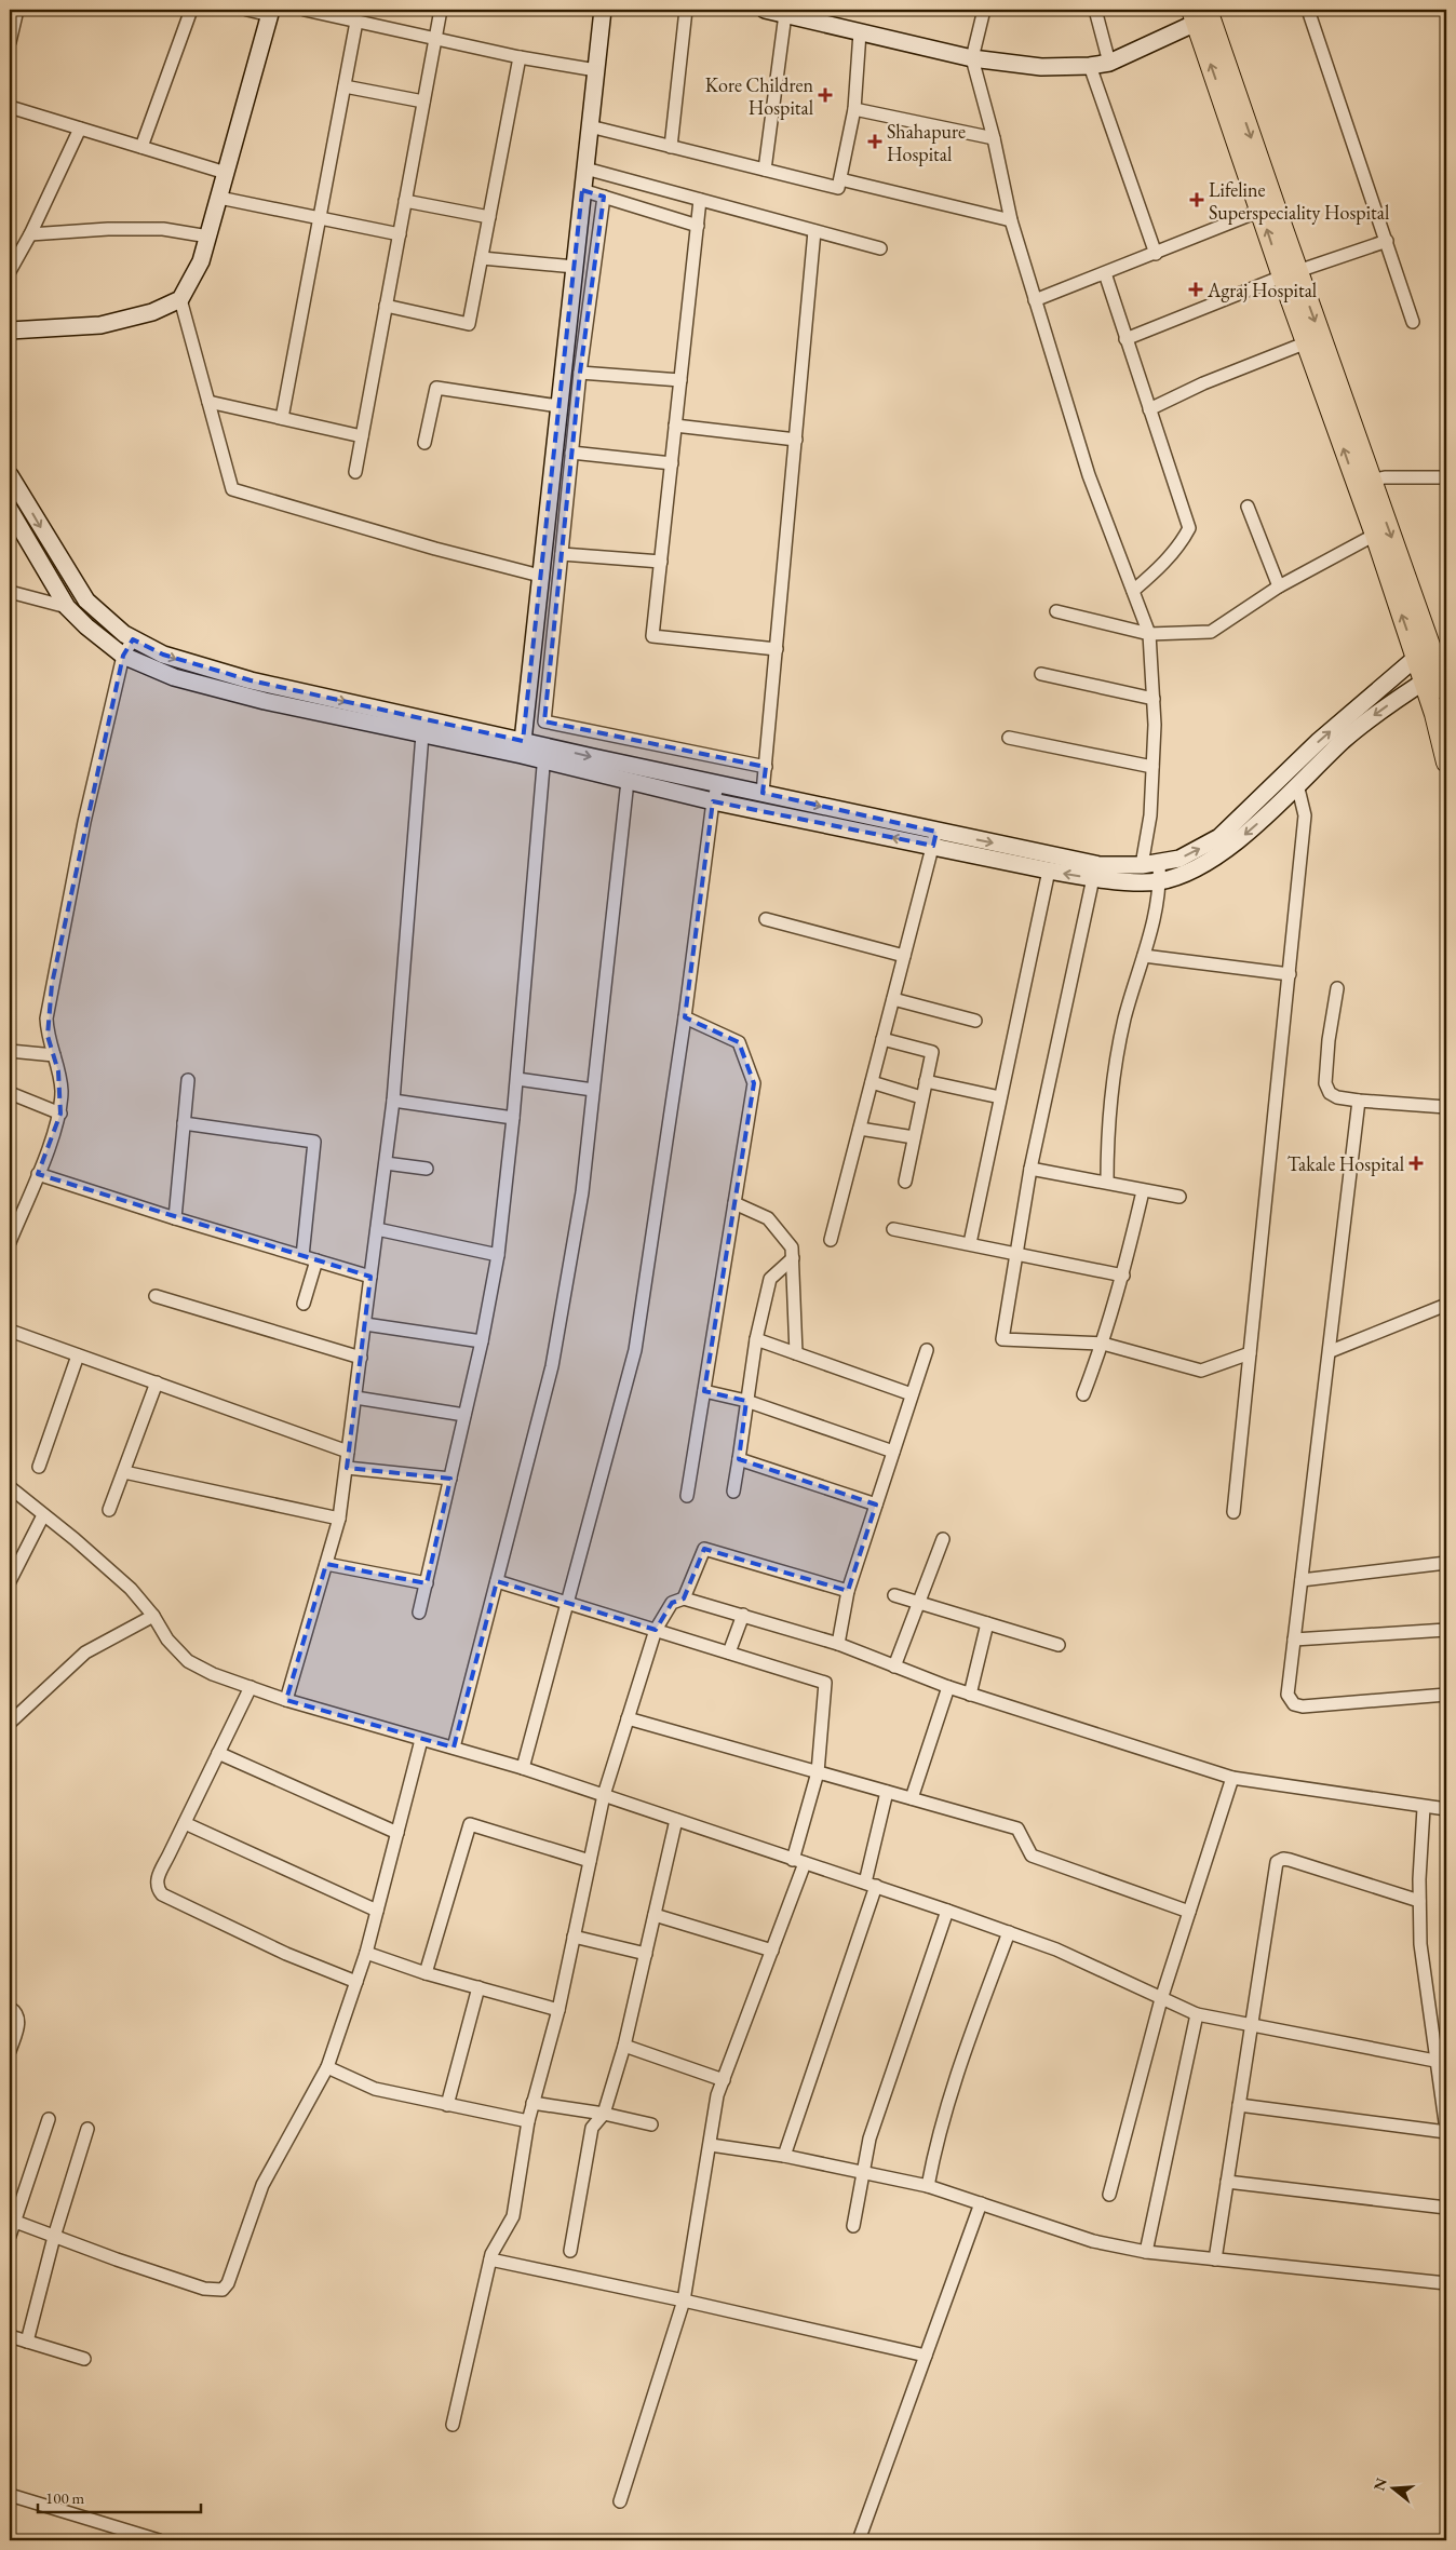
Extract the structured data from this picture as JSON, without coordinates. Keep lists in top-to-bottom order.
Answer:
{
  "places": {
    "health": [
      "Kore Children Hospital",
      "Shahapure Hospital",
      "Lifeline Superspeciality Hospital",
      "Agraj Hospital",
      "Takale Hospital"
    ]
  },
  "scale_bar": "100 m",
  "north": "left"
}
